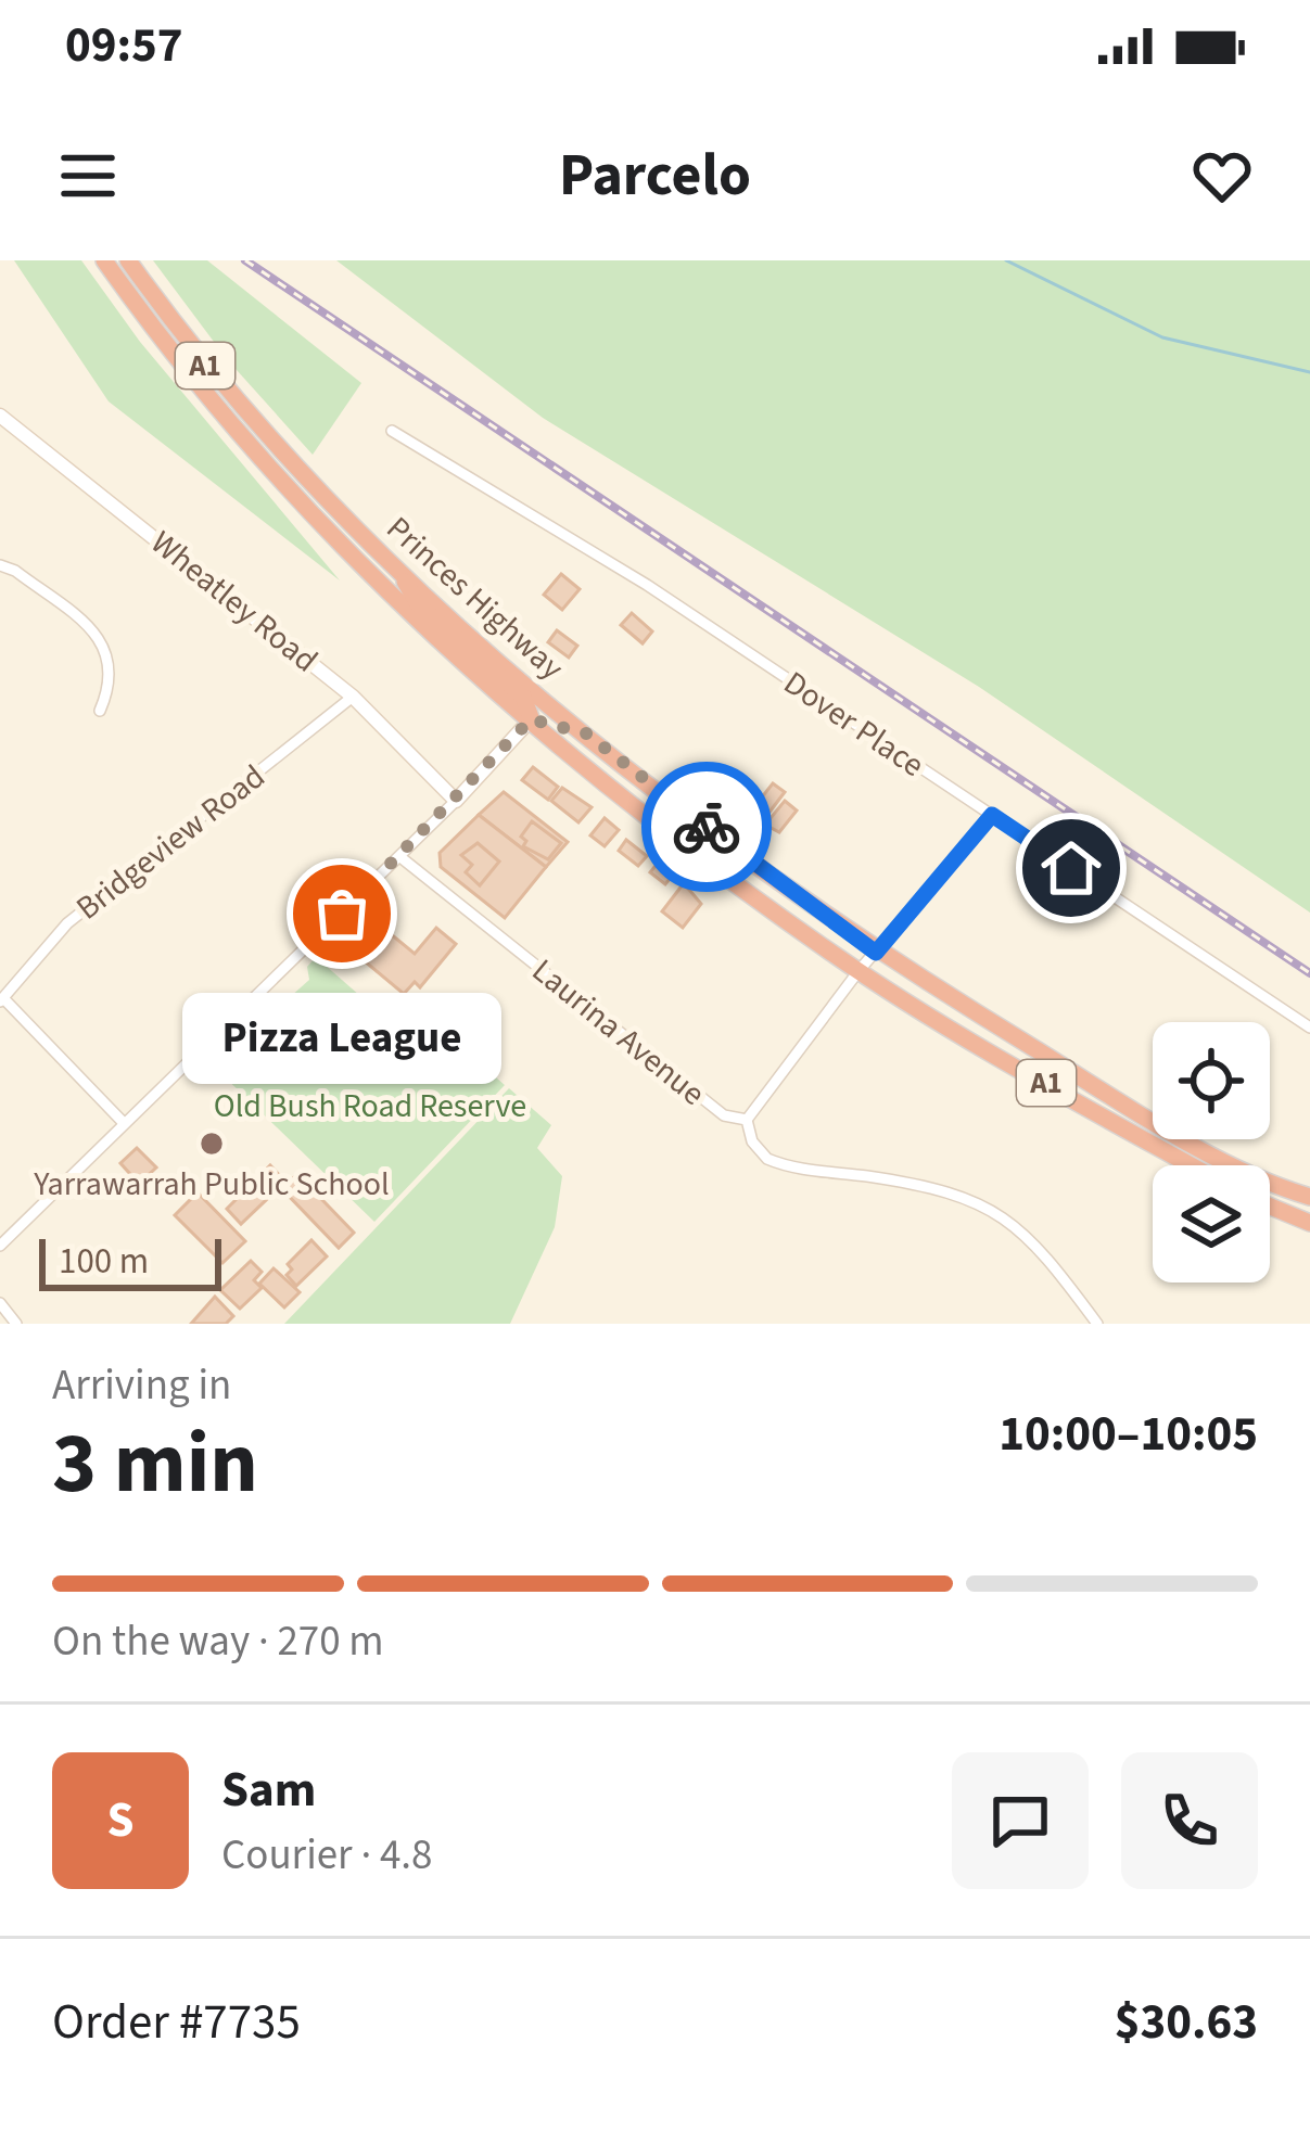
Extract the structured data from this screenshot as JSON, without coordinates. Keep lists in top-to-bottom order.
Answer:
{
  "streets": {
    "highway": ["A1", "Princes Highway"],
    "street": [
      "Wheatley Road",
      "Dover Place",
      "Bridgeview Road",
      "Laurina Avenue"
    ]
  },
  "crossings": [
    ["Wheatley Road", "Bridgeview Road"]
  ],
  "parks": ["Old Bush Road Reserve"],
  "places": ["Pizza League", "Yarrawarrah Public School"],
  "scale_bar": "100 m",
  "page": {
    "status": "09:57",
    "header": "Parcelo",
    "bubble": "Pizza League",
    "scale": "100 m",
    "heading": ["3 min", "Arriving in", "10:00–10:05"],
    "panel": [
      "Sam",
      "Courier · 4.8",
      "Order #7735",
      "$30.63"
    ],
    "bar": "On the way · 270 m",
    "round": "S"
  }
}
